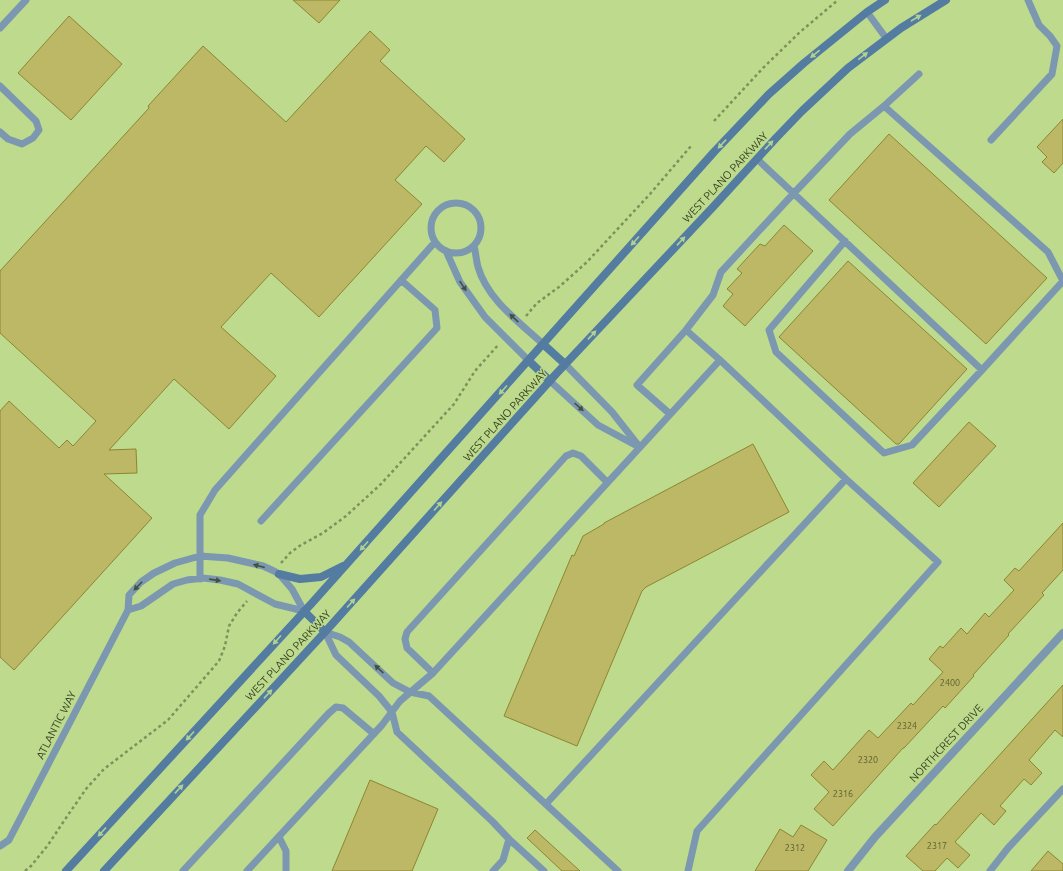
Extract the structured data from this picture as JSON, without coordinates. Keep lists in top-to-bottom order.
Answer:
{
  "streets": {
    "main road": ["WEST PLANO PARKWAY"],
    "street": ["NORTHCREST DRIVE"],
    "lane": ["ATLANTIC WAY"]
  },
  "crossings": [
    ["WEST PLANO PARKWAY", "ATLANTIC WAY"]
  ],
  "house_numbers": [
    "2400",
    "2324",
    "2320",
    "2316",
    "2317",
    "2312"
  ]
}
